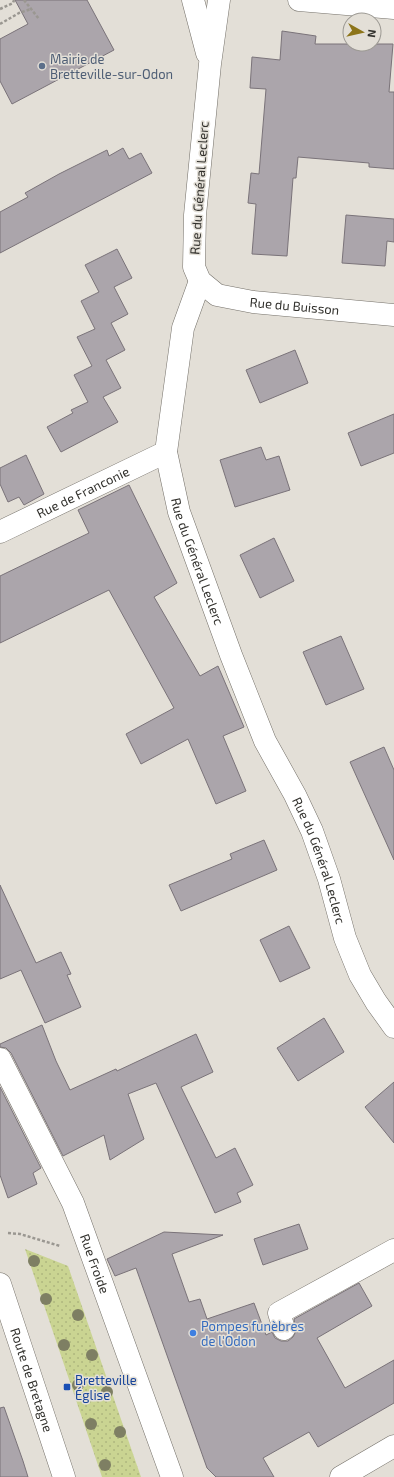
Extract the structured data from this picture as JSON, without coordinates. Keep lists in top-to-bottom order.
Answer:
{
  "streets": {
    "street": [
      "Rue du Général Leclerc",
      "Rue du Buisson",
      "Rue de Franconie",
      "Rue Froide",
      "Route de Bretagne"
    ]
  },
  "crossings": [
    ["Rue du Général Leclerc", "Rue du Buisson"],
    ["Rue du Général Leclerc", "Rue de Franconie"]
  ],
  "places": {
    "other": ["Mairie de Bretteville-sur-Odon", "Pompes funèbres de l'Odon"],
    "transit": ["Bretteville Église"]
  },
  "north": "right"
}
